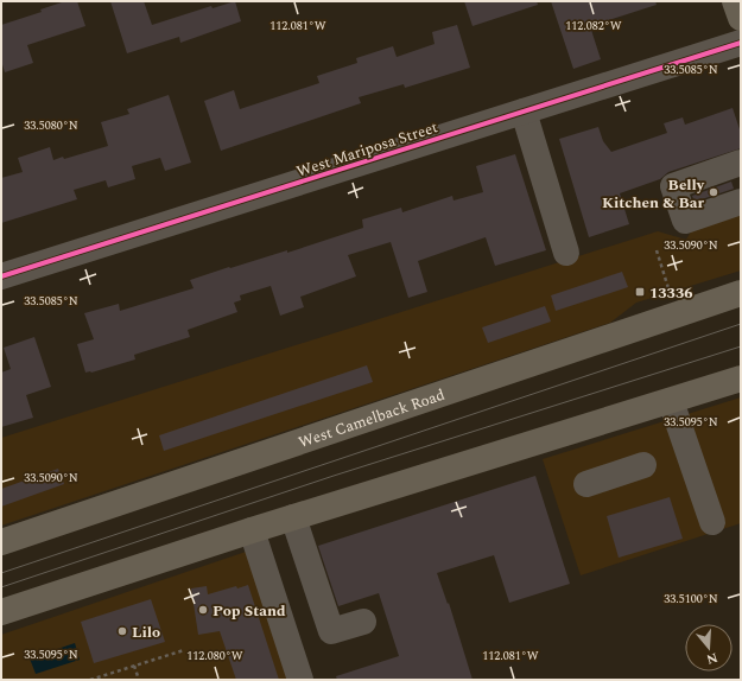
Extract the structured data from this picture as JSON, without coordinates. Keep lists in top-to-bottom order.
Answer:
{
  "streets": {
    "main road": ["West Camelback Road"],
    "street": ["West Mariposa Street"]
  },
  "places": {
    "other": ["Belly Kitchen & Bar", "Pop Stand", "Lilo"],
    "transit": ["13336"]
  },
  "north": "bottom",
  "coordinates": [
    "112.081°W",
    "112.082°W",
    "33.5085°N",
    "33.5080°N",
    "33.5090°N",
    "33.5095°N",
    "33.5100°N",
    "112.080°W"
  ]
}
